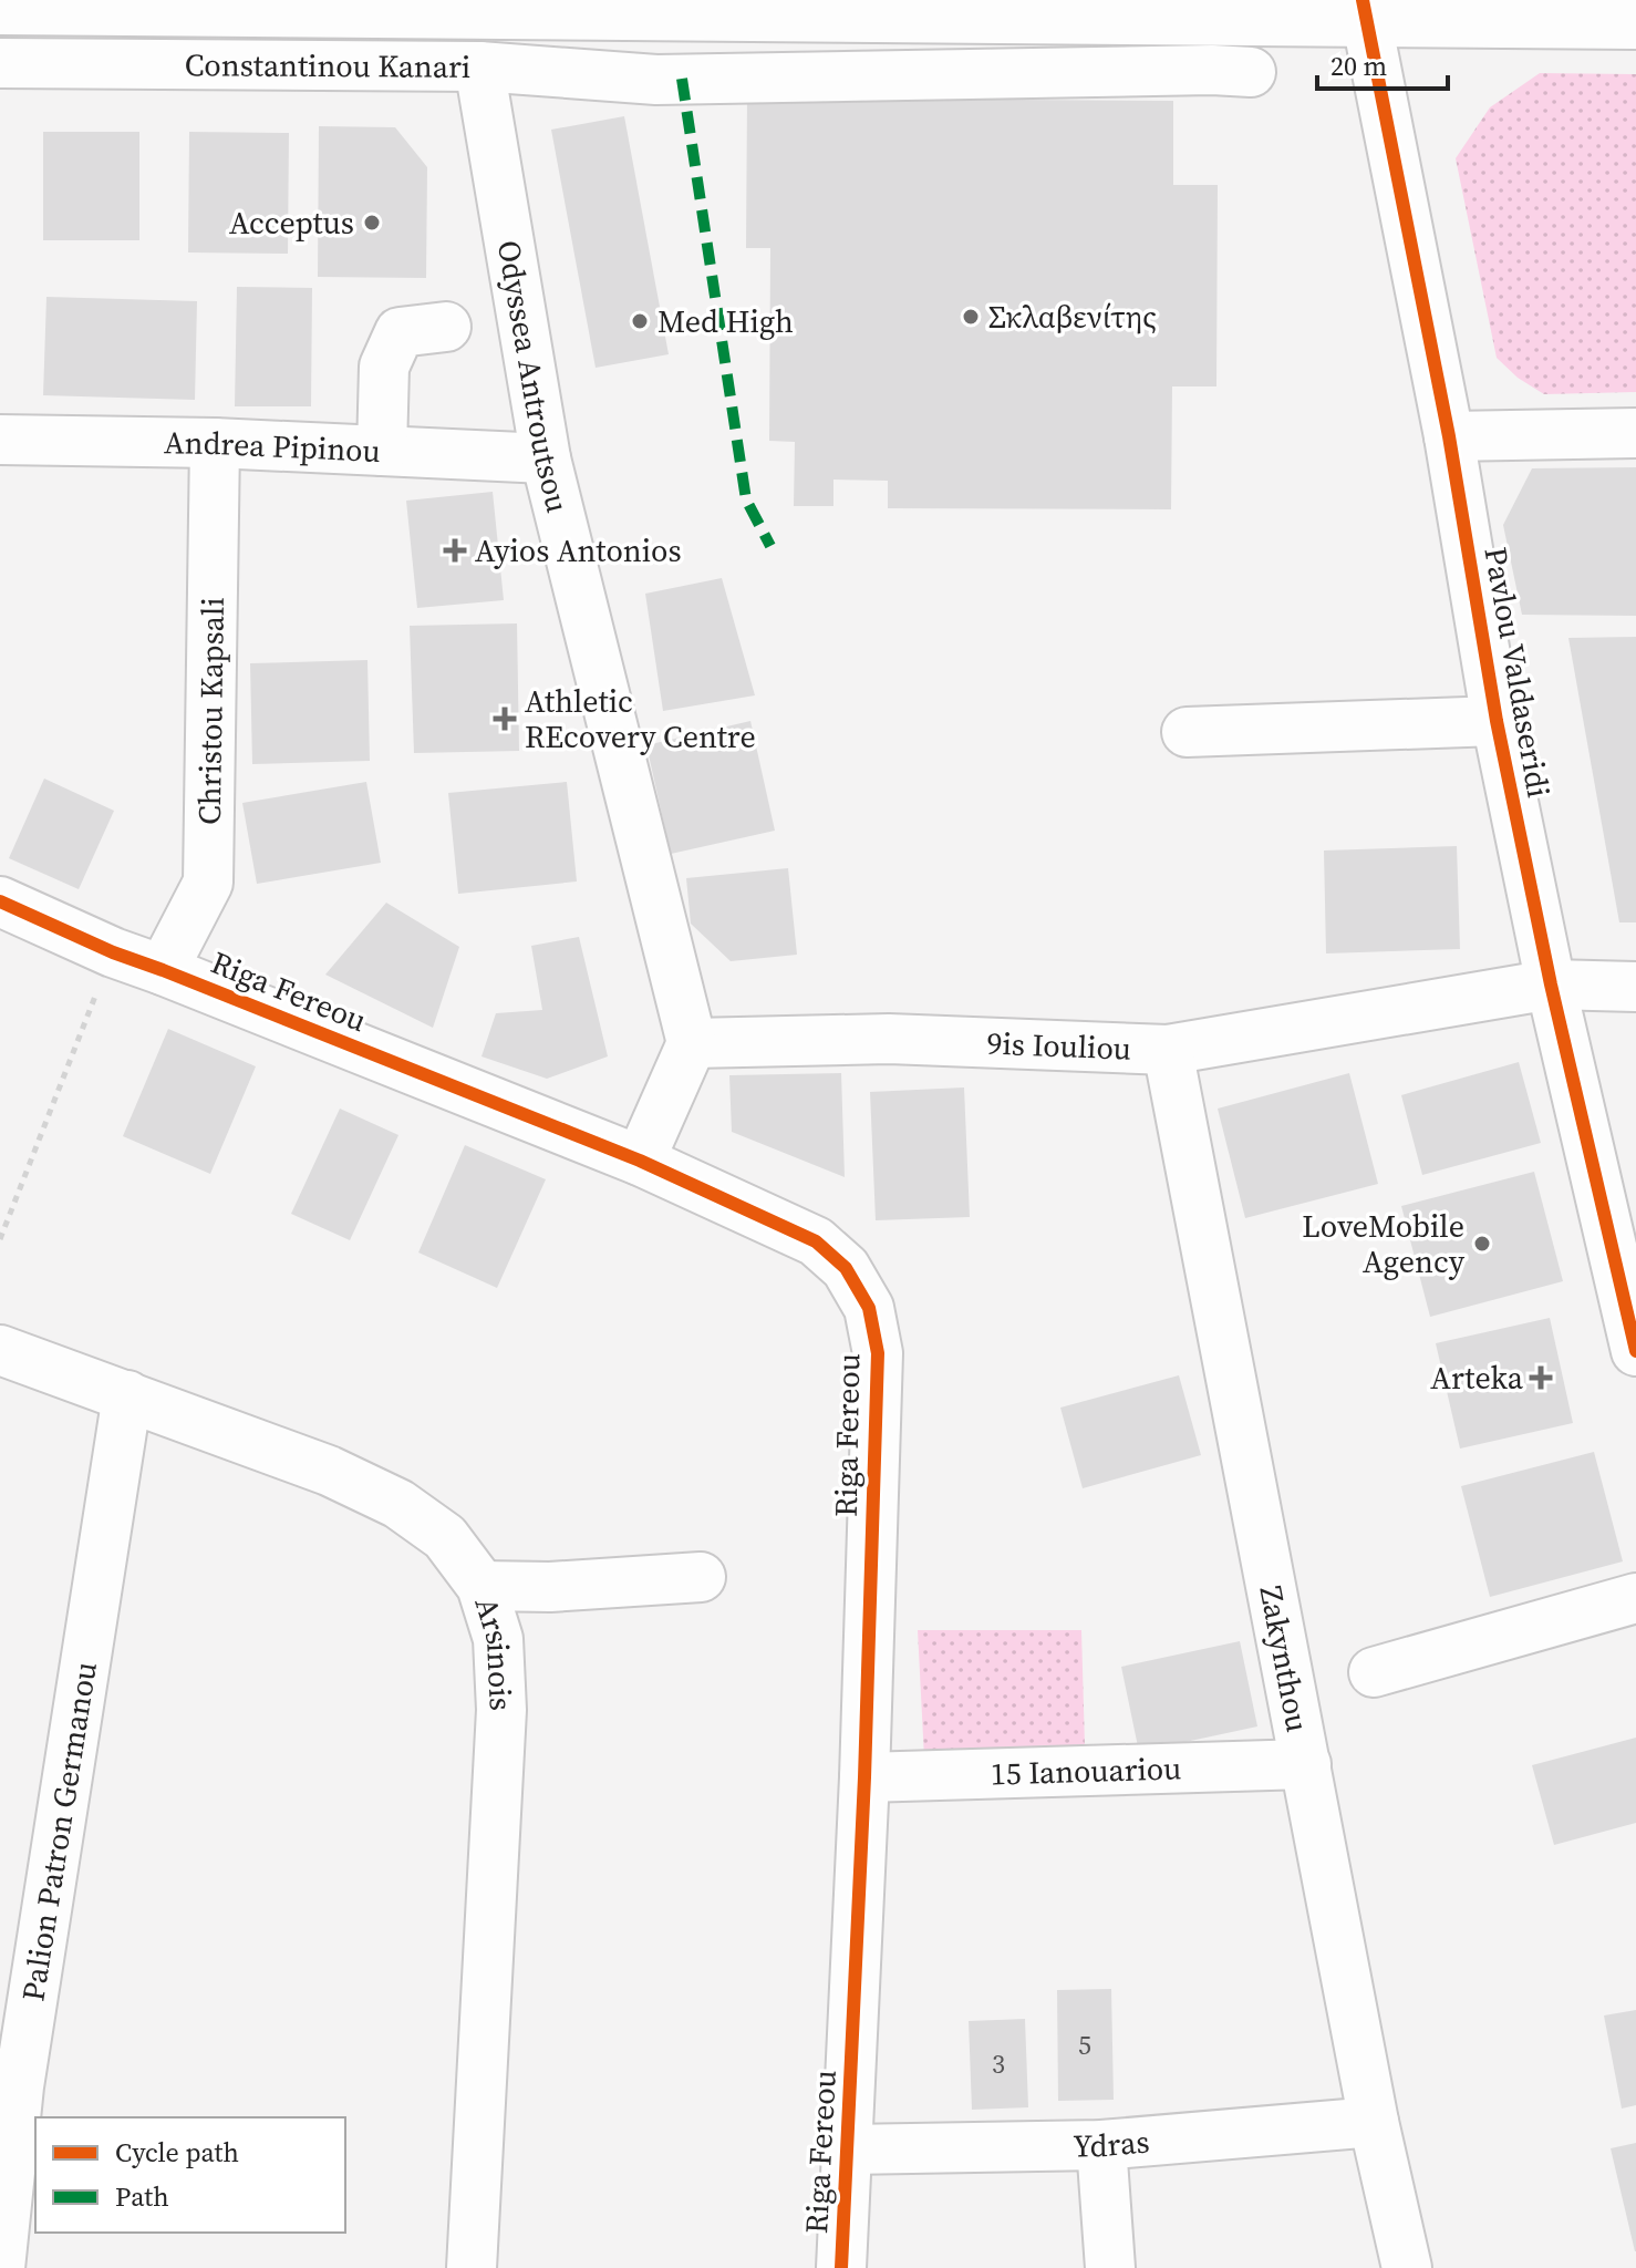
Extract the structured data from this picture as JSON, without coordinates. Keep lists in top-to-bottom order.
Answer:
{
  "streets": {
    "street": [
      "Constantinou Kanari",
      "Odyssea Antroutsou",
      "Andrea Pipinou",
      "Pavlou Valdaseridi",
      "Christou Kapsali",
      "Riga Fereou",
      "9is Iouliou",
      "Arsinois",
      "Zakynthou",
      "15 Ianouariou",
      "Palion Patron Germanou",
      "Ydras"
    ]
  },
  "crossings": [
    ["Constantinou Kanari", "Odyssea Antroutsou"],
    ["Odyssea Antroutsou", "Andrea Pipinou"],
    ["Odyssea Antroutsou", "9is Iouliou"],
    ["Andrea Pipinou", "Christou Kapsali"],
    ["Pavlou Valdaseridi", "9is Iouliou"],
    ["Christou Kapsali", "Riga Fereou"],
    ["Riga Fereou", "15 Ianouariou"],
    ["Riga Fereou", "Ydras"],
    ["9is Iouliou", "Zakynthou"],
    ["Arsinois", "Palion Patron Germanou"],
    ["Zakynthou", "15 Ianouariou"],
    ["Zakynthou", "Ydras"]
  ],
  "places": {
    "other": [
      "Acceptus",
      "Σκλαβενίτης",
      "Med High",
      "LoveMobile Agency"
    ],
    "health": ["Ayios Antonios", "Athletic REcovery Centre", "Arteka"]
  },
  "house_numbers": ["5", "3"],
  "legend": ["Cycle path", "Path"],
  "scale_bar": "20 m"
}
